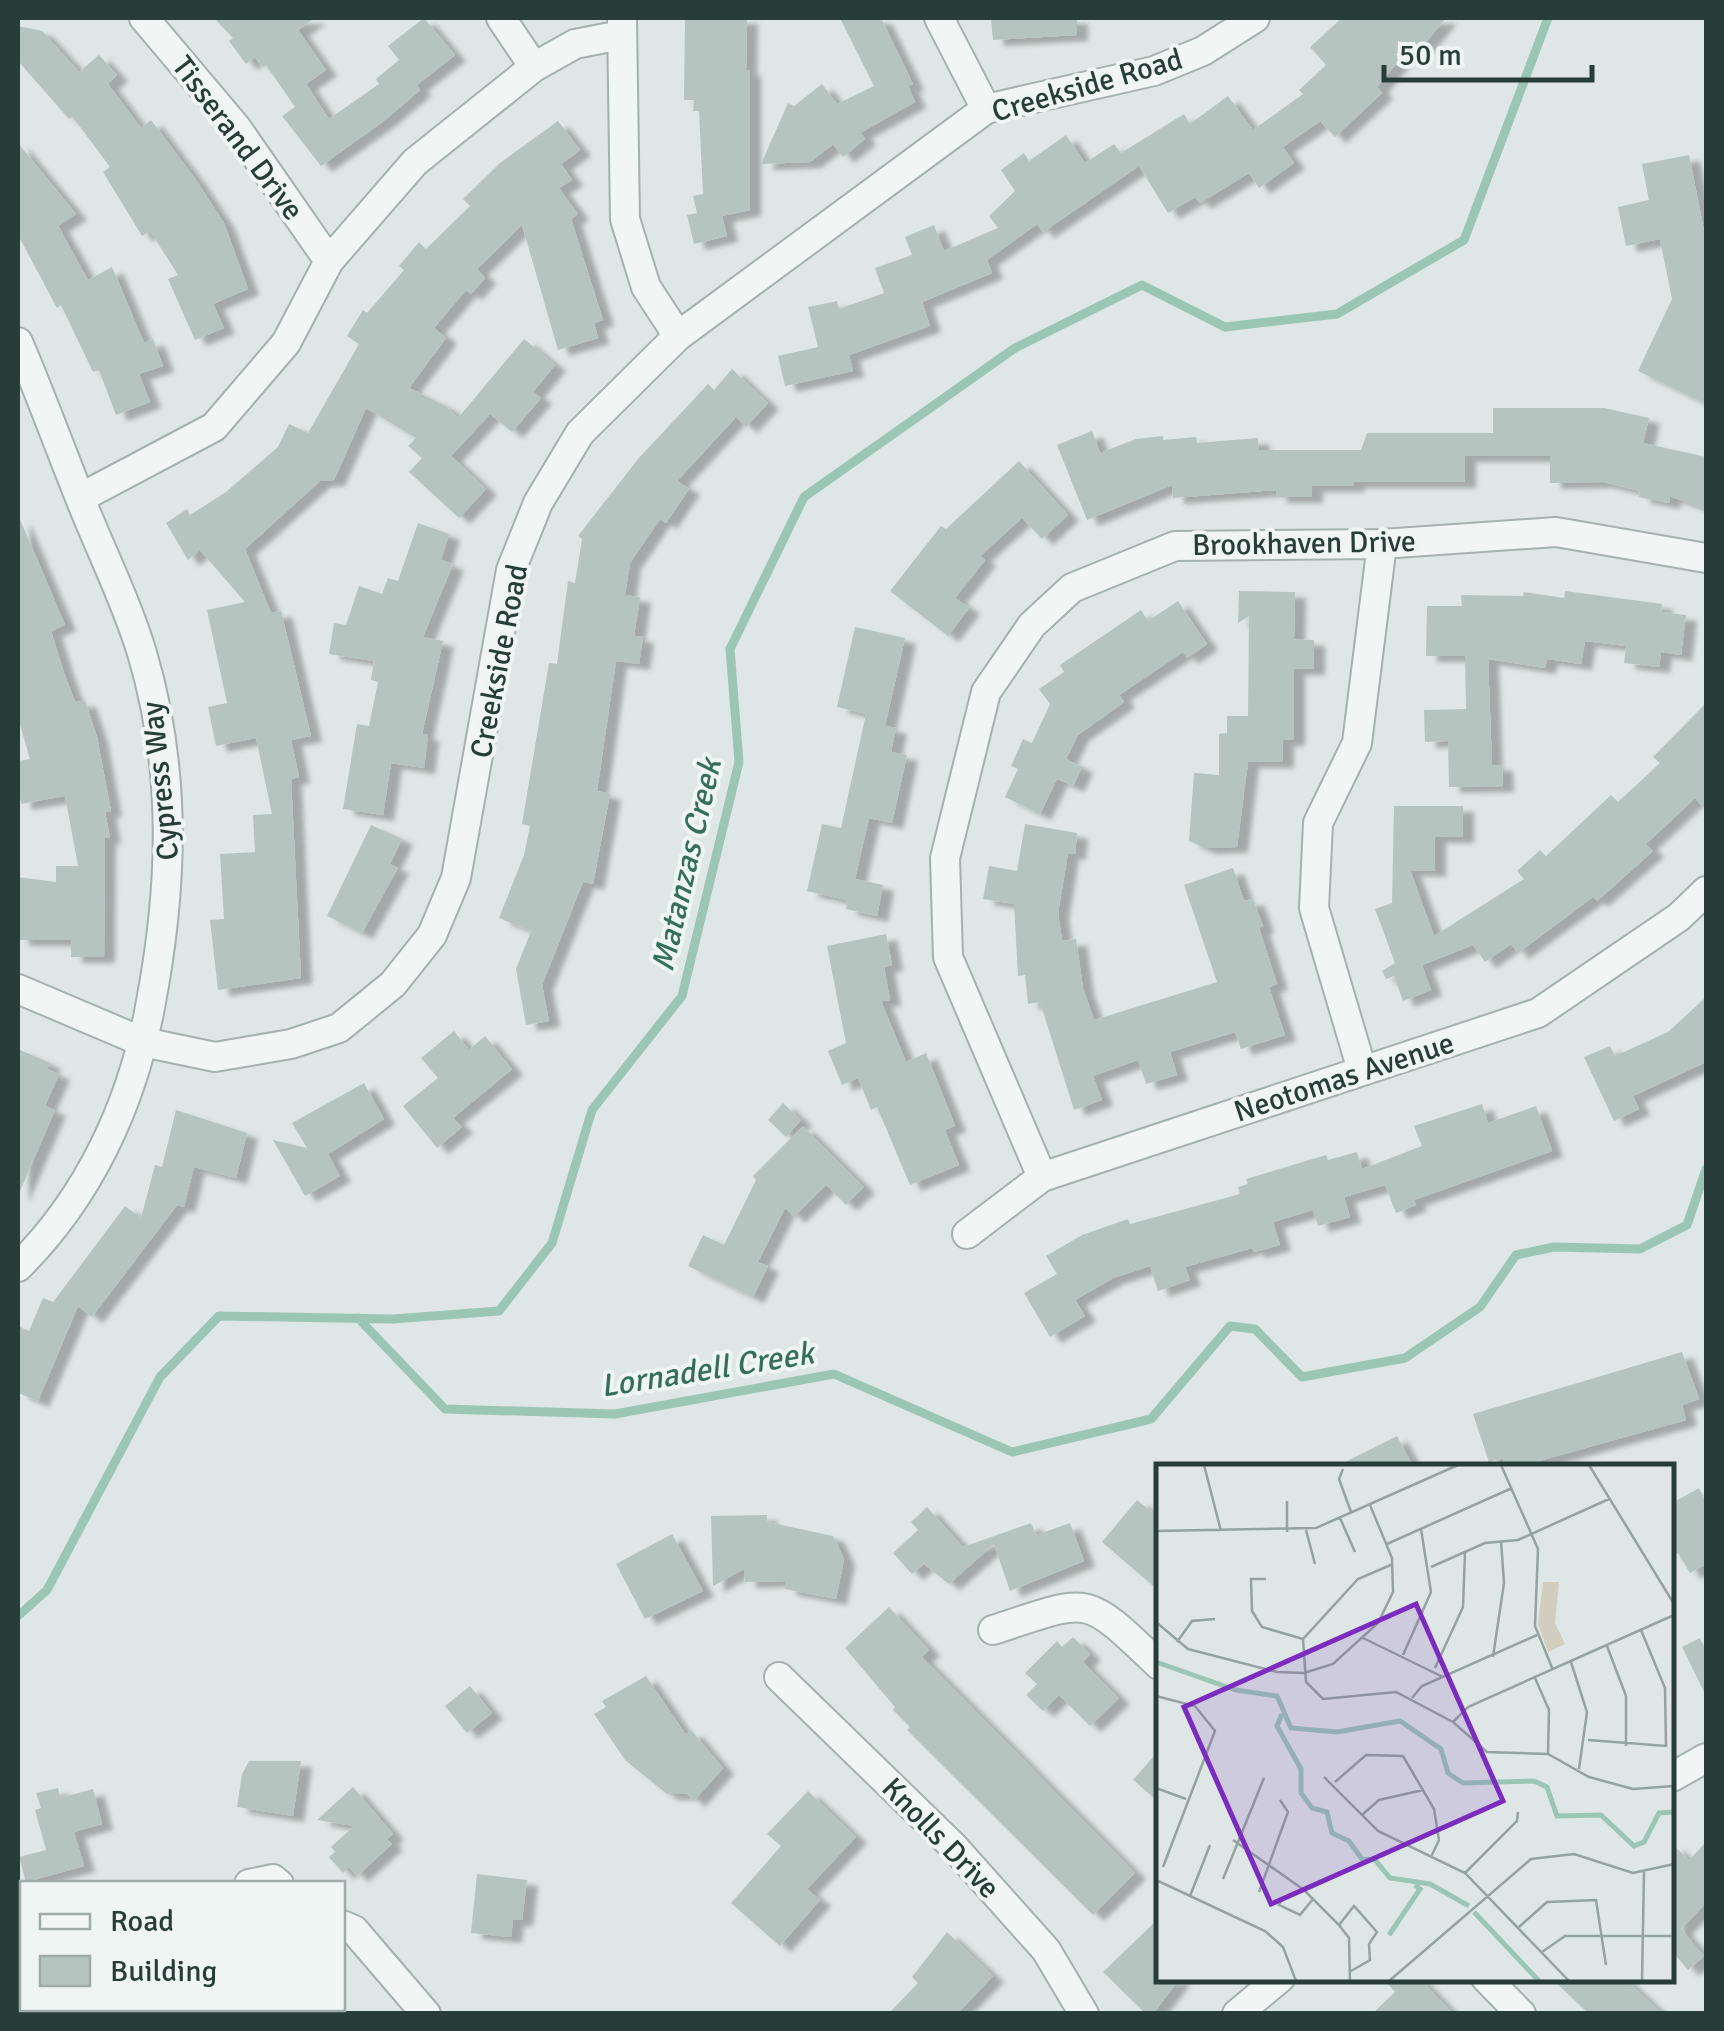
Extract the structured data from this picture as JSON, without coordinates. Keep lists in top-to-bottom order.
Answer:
{
  "streets": {
    "street": [
      "Creekside Road",
      "Tisserand Drive",
      "Brookhaven Drive",
      "Cypress Way",
      "Neotomas Avenue",
      "Knolls Drive"
    ]
  },
  "crossings": [
    ["Creekside Road", "Cypress Way"],
    ["Brookhaven Drive", "Neotomas Avenue"]
  ],
  "water": ["Matanzas Creek", "Lornadell Creek"],
  "legend": ["Road", "Building"],
  "scale_bar": "50 m"
}
